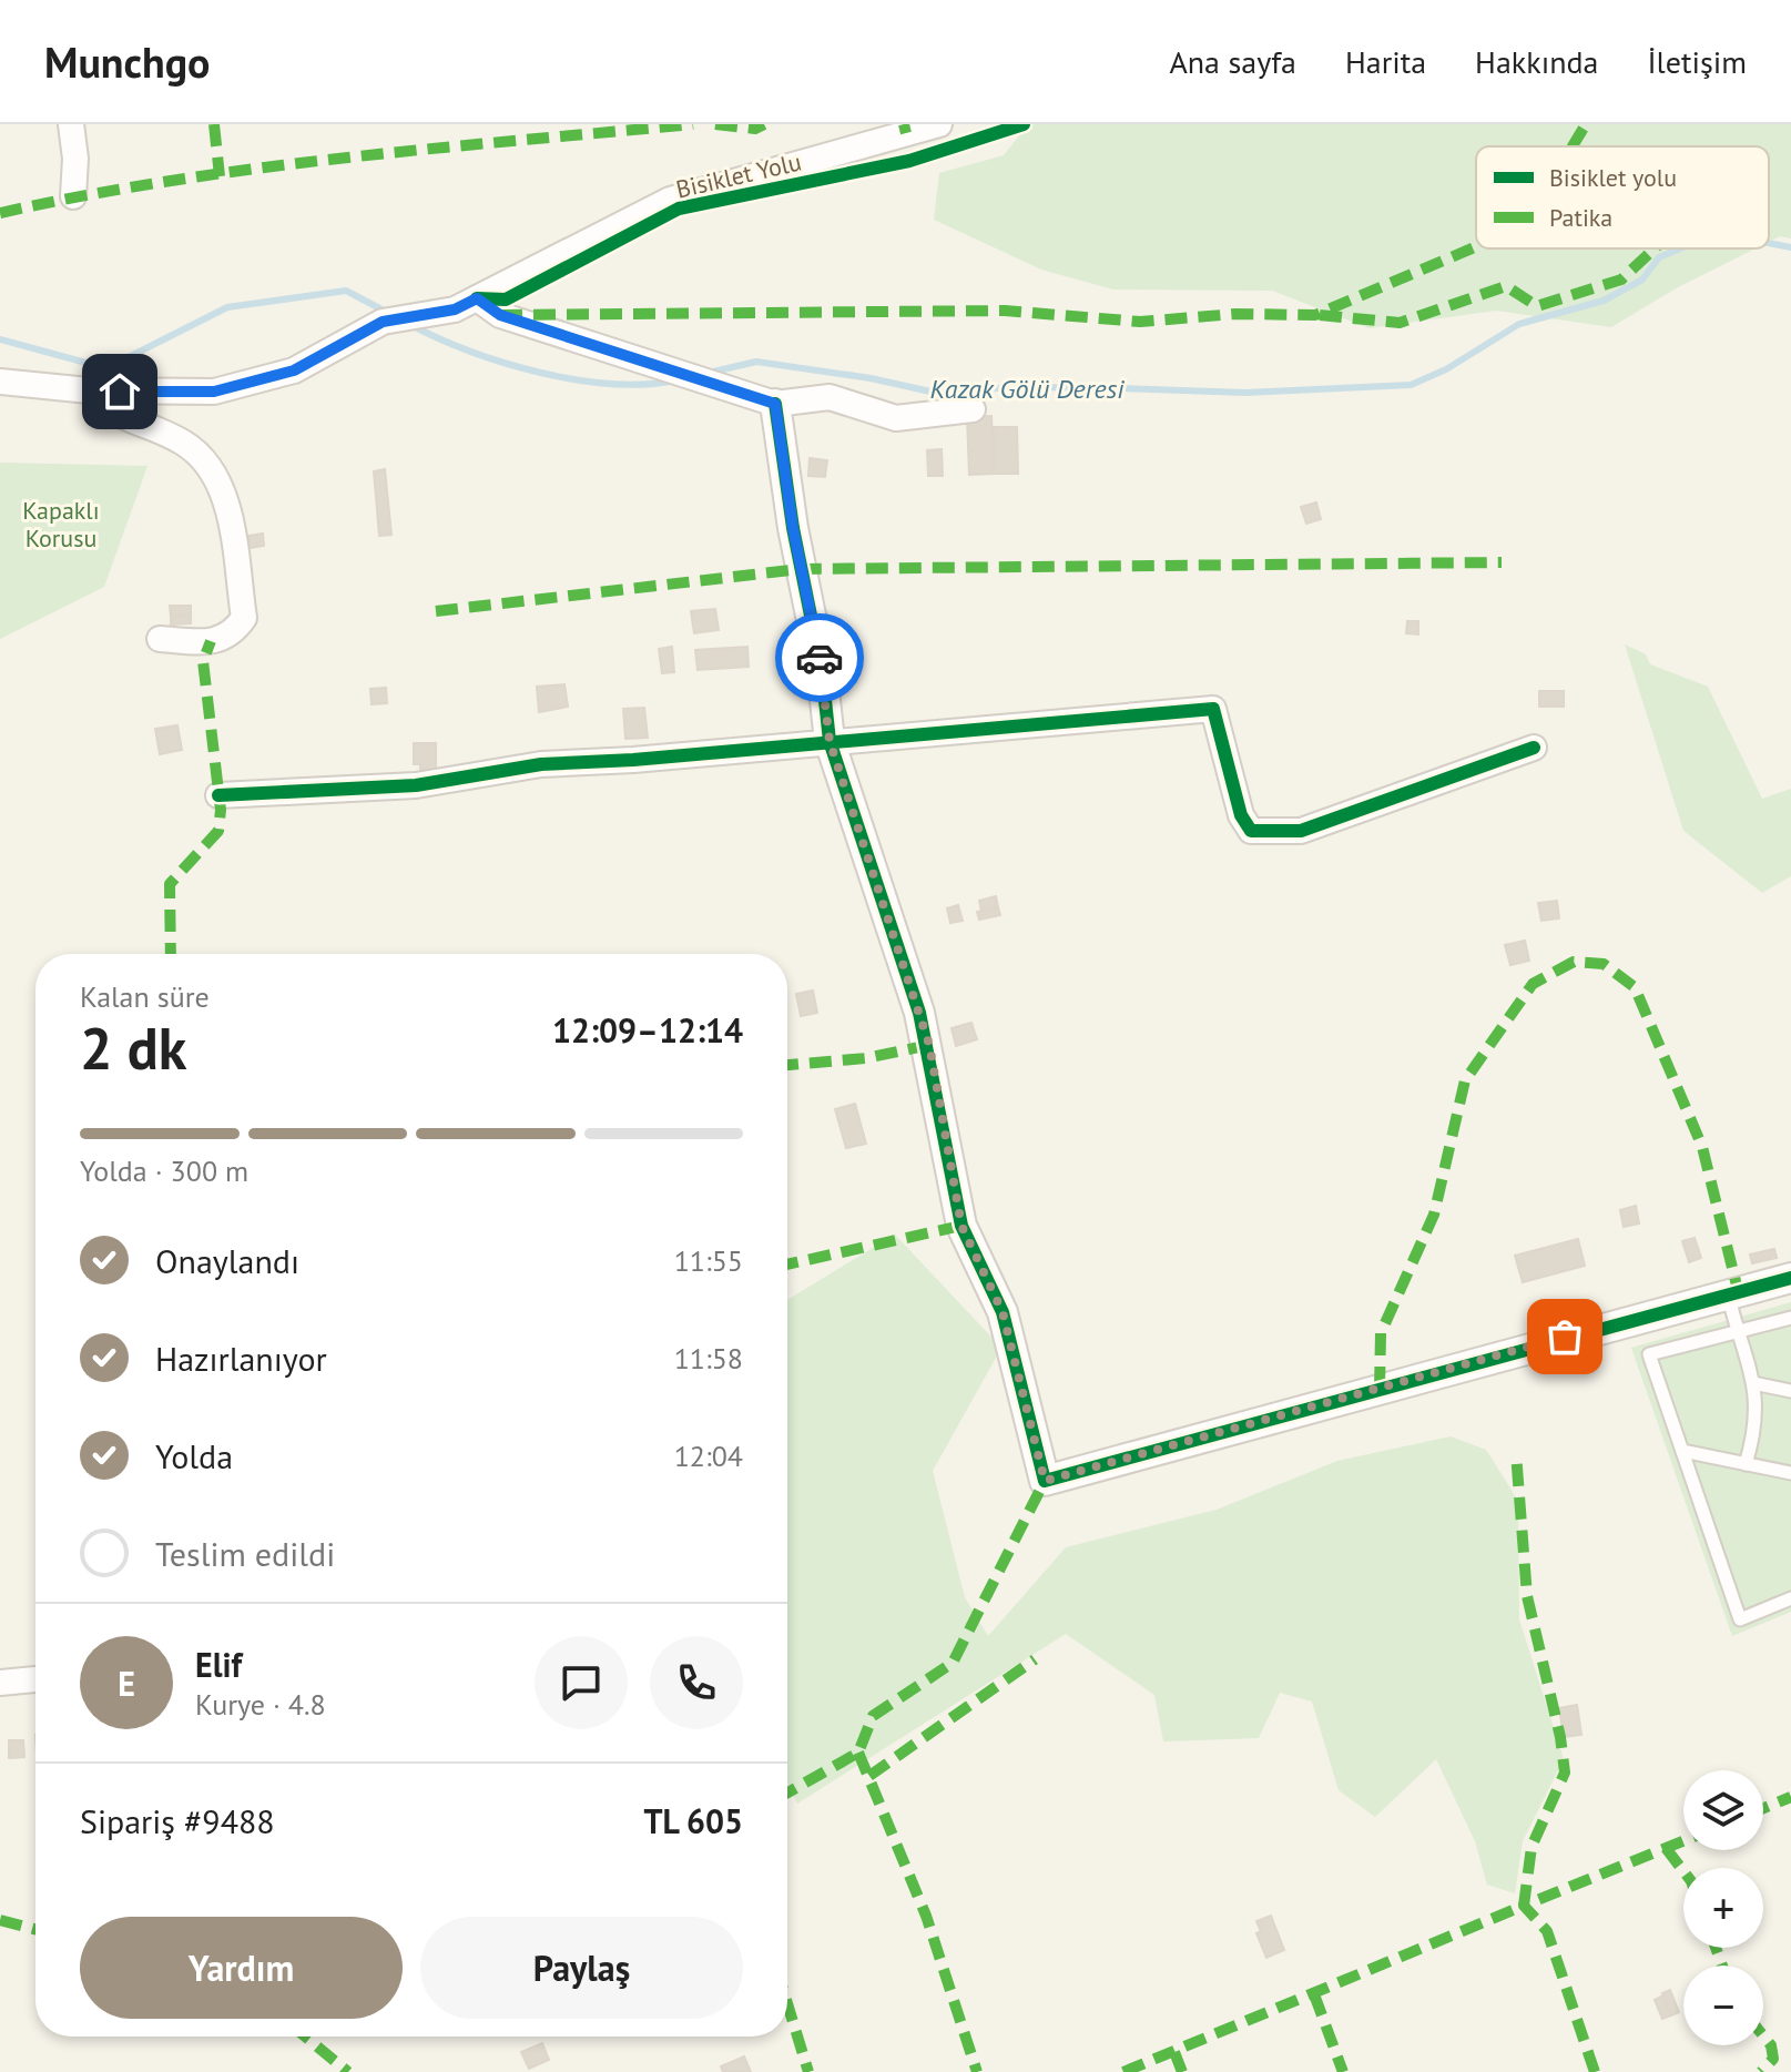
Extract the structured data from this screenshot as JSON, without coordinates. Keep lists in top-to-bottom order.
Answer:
{
  "streets": {
    "cycle path": ["Bisiklet Yolu"]
  },
  "water": ["Kazak Gölü Deresi"],
  "parks": ["Kapaklı Korusu"],
  "legend": ["Bisiklet yolu", "Patika"],
  "page": {
    "header": "Munchgo",
    "nav": [
      "Ana sayfa",
      "Harita",
      "Hakkında",
      "İletişim"
    ],
    "heading": ["2 dk", "Kalan süre", "12:09–12:14"],
    "panel": [
      "Elif",
      "Kurye · 4.8",
      "Sipariş #9488",
      "TL 605"
    ],
    "bar": "Yolda · 300 m",
    "list": [
      ["Onaylandı", "11:55"],
      ["Hazırlanıyor", "11:58"],
      ["Yolda", "12:04"],
      "Teslim edildi"
    ],
    "round": "E",
    "map_buttons": ["+", "−"],
    "buttons": ["Yardım", "Paylaş"]
  }
}
